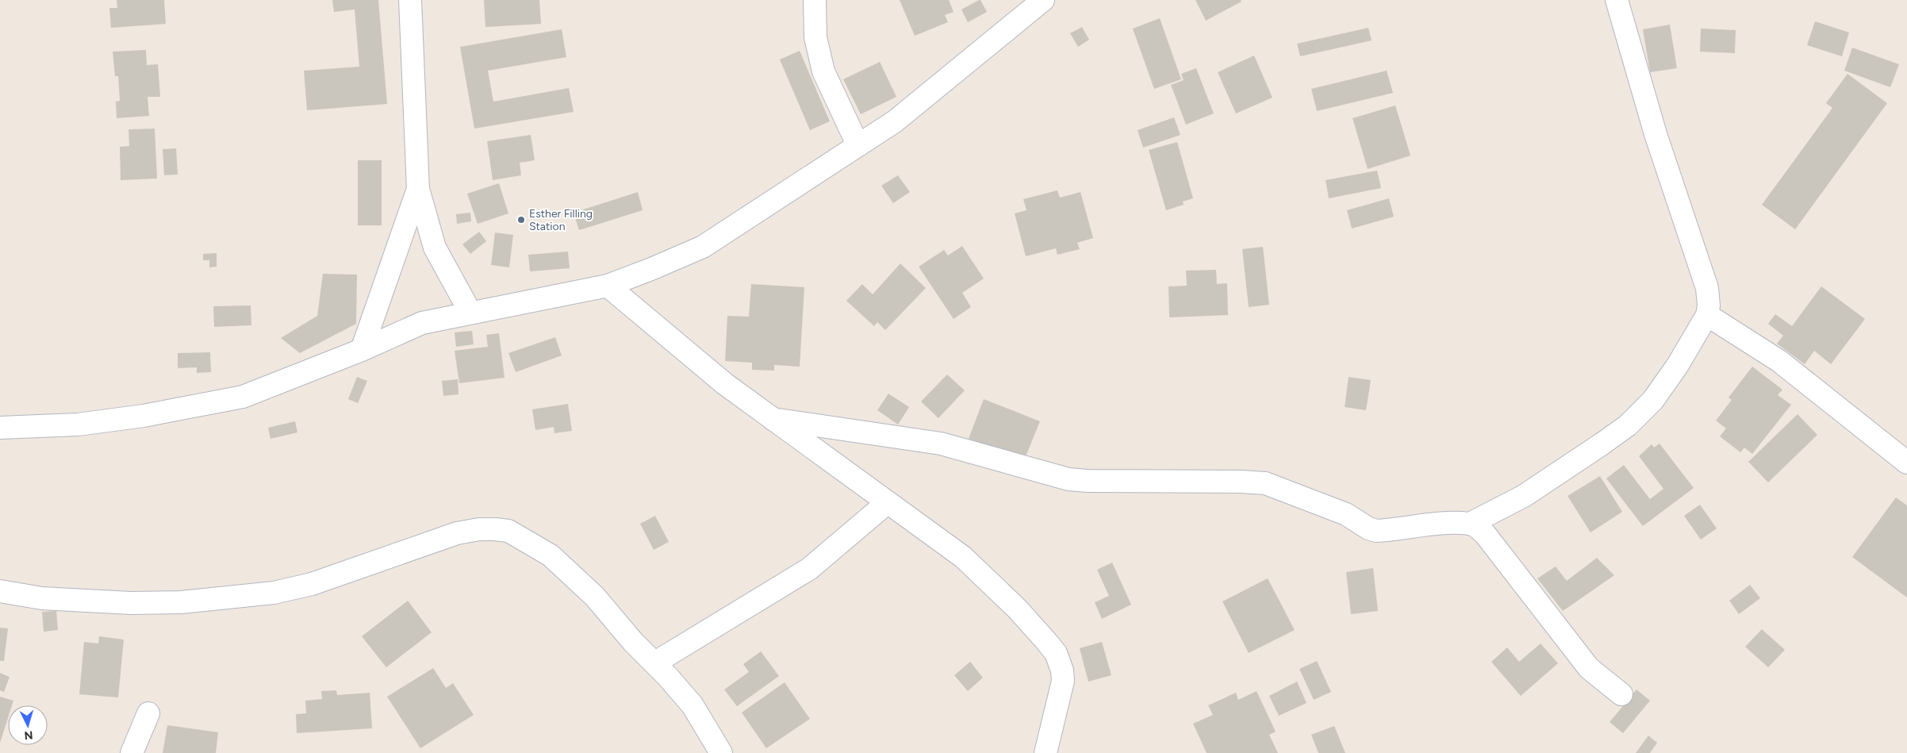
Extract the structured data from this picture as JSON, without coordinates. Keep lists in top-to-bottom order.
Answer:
{
  "places": ["Esther Filling Station"],
  "north": "bottom"
}
